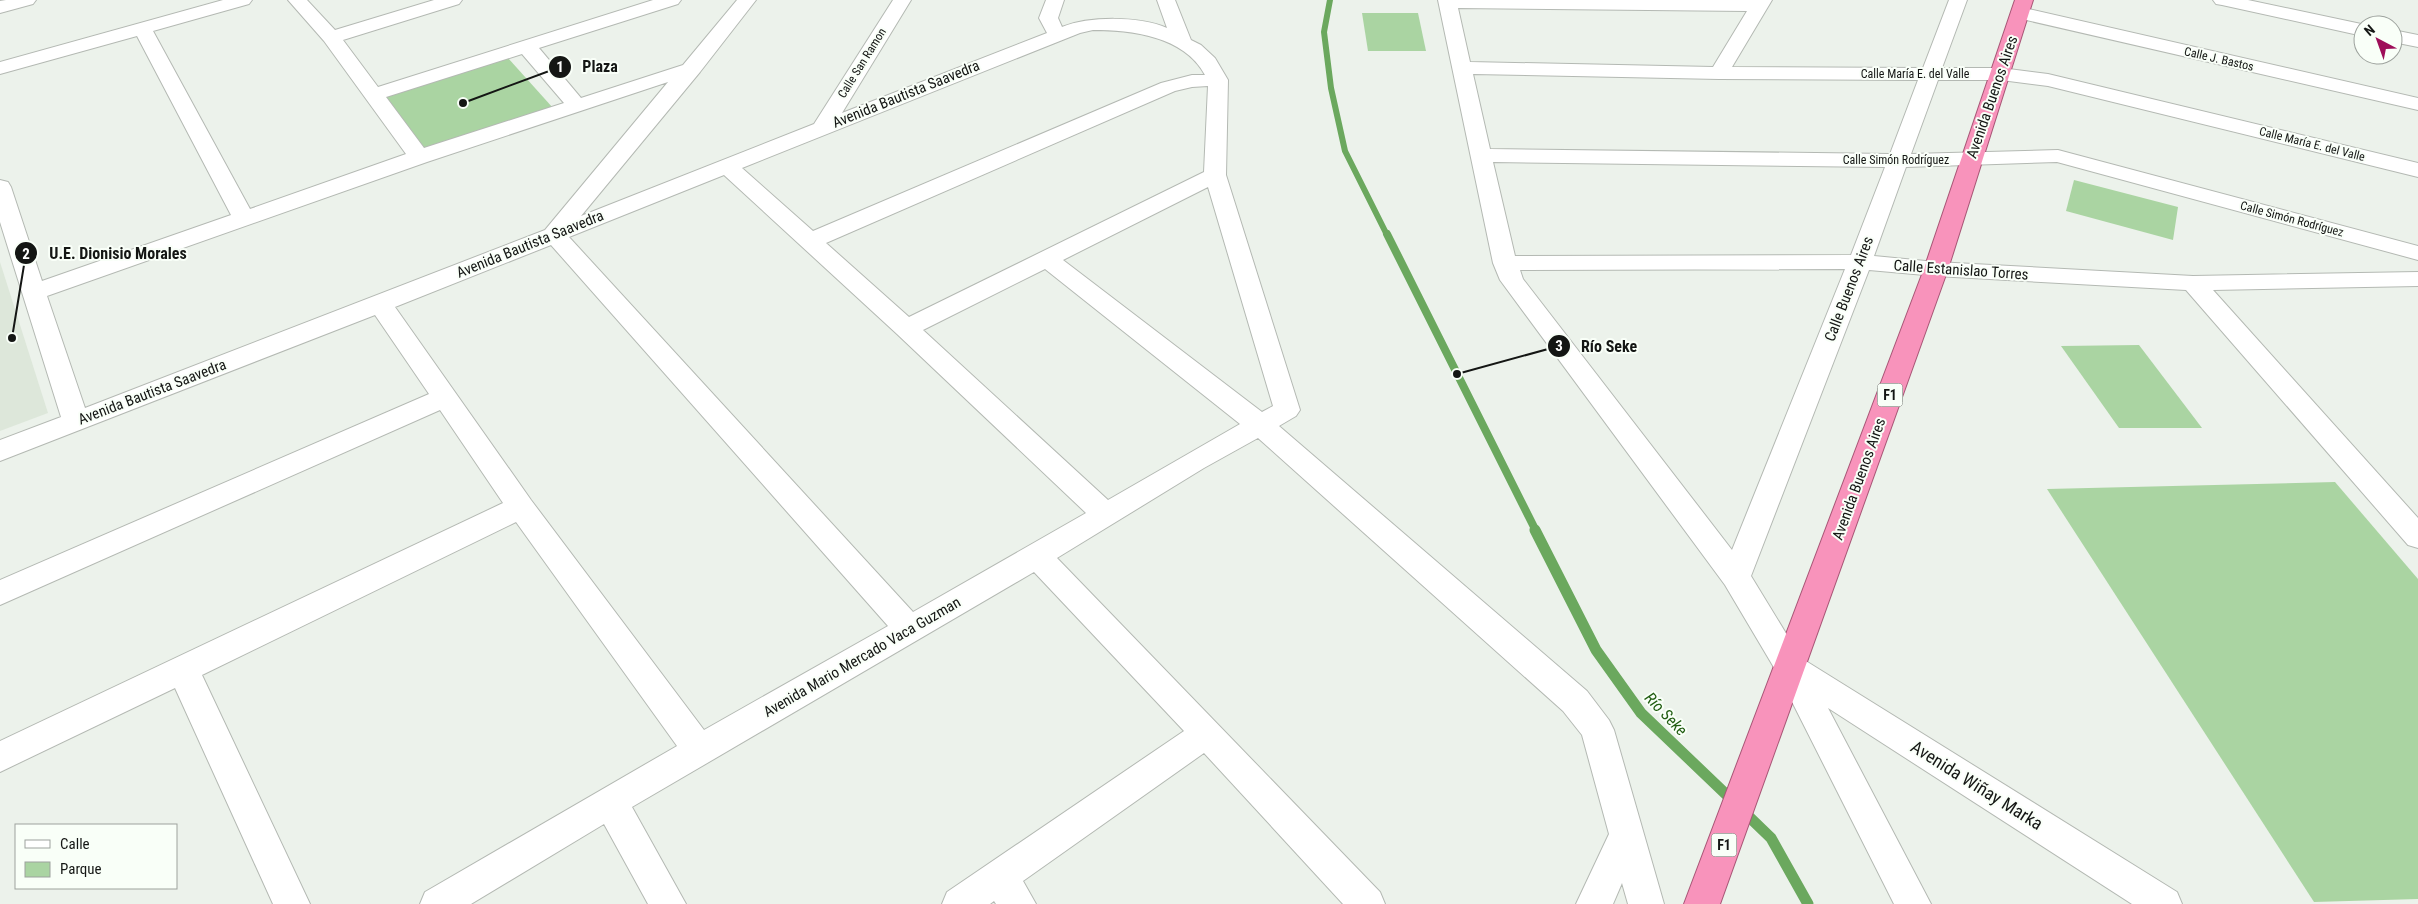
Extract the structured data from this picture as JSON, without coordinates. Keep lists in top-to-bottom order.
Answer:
{
  "streets": {
    "highway": ["Avenida Buenos Aires", "F1"],
    "street": [
      "Calle J. Bastos",
      "Calle San Ramon",
      "Calle María E. del Valle",
      "Avenida Bautista Saavedra",
      "Calle Simón Rodríguez",
      "Calle Estanislao Torres",
      "Calle Buenos Aires",
      "Avenida Mario Mercado Vaca Guzman",
      "Avenida Wiñay Marka"
    ]
  },
  "crossings": [
    ["Calle J. Bastos", "Avenida Buenos Aires"],
    ["Calle San Ramon", "Avenida Bautista Saavedra"],
    ["Calle María E. del Valle", "Avenida Buenos Aires"],
    ["Calle María E. del Valle", "Calle Buenos Aires"],
    ["Avenida Buenos Aires", "Calle Simón Rodríguez"],
    ["Avenida Buenos Aires", "Calle Estanislao Torres"],
    ["Avenida Buenos Aires", "Avenida Wiñay Marka"],
    ["Calle Simón Rodríguez", "Calle Buenos Aires"],
    ["Calle Estanislao Torres", "Calle Buenos Aires"]
  ],
  "water": ["Río Seke"],
  "places": ["Plaza", "U.E. Dionisio Morales", "Río Seke"],
  "legend": ["Calle", "Parque"],
  "north": "top left"
}
